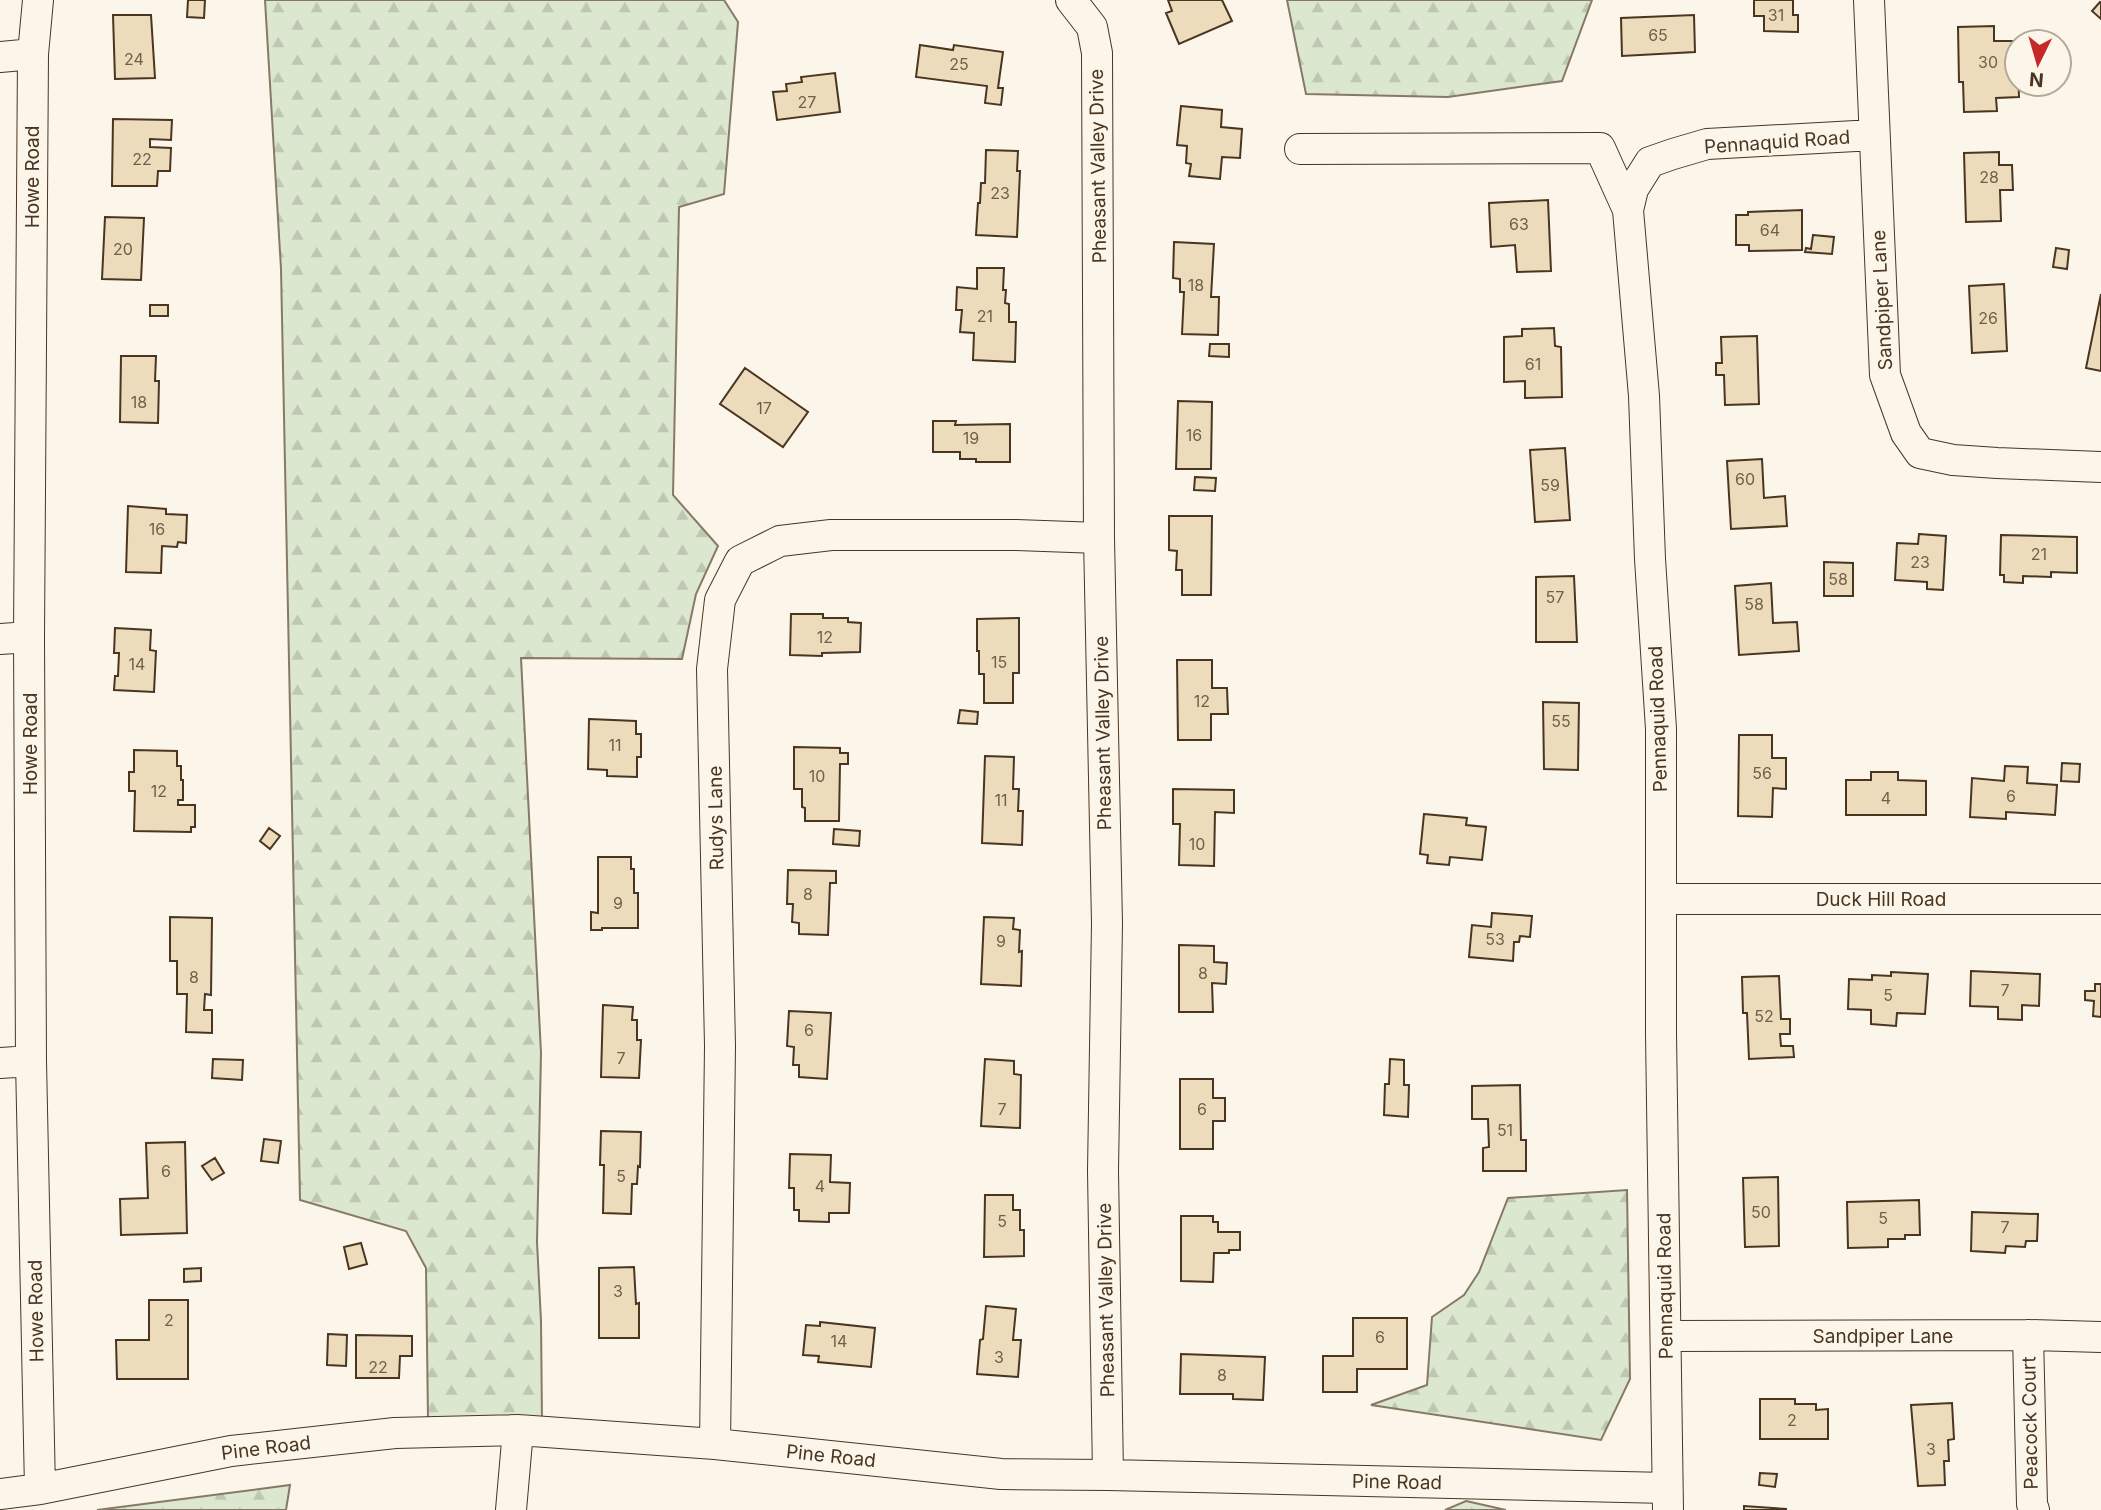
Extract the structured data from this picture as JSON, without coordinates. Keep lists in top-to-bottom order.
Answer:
{
  "streets": {
    "street": [
      "Pennaquid Road",
      "Pheasant Valley Drive",
      "Howe Road",
      "Sandpiper Lane",
      "Rudys Lane",
      "Duck Hill Road",
      "Peacock Court",
      "Pine Road"
    ]
  },
  "crossings": [
    ["Pennaquid Road", "Sandpiper Lane"],
    ["Pennaquid Road", "Duck Hill Road"],
    ["Pennaquid Road", "Pine Road"],
    ["Pheasant Valley Drive", "Rudys Lane"],
    ["Pheasant Valley Drive", "Pine Road"],
    ["Howe Road", "Pine Road"],
    ["Sandpiper Lane", "Peacock Court"],
    ["Rudys Lane", "Pine Road"]
  ],
  "house_numbers": [
    "31",
    "65",
    "24",
    "30",
    "25",
    "27",
    "22",
    "28",
    "23",
    "63",
    "64",
    "20",
    "18",
    "21",
    "26",
    "61",
    "18",
    "17",
    "16",
    "19",
    "60",
    "59",
    "16",
    "21",
    "23",
    "58",
    "57",
    "58",
    "12",
    "15",
    "14",
    "12",
    "55",
    "11",
    "56",
    "10",
    "12",
    "6",
    "4",
    "11",
    "10",
    "8",
    "9",
    "53",
    "9",
    "8",
    "8",
    "7",
    "5",
    "52",
    "6",
    "7",
    "7",
    "6",
    "51",
    "6",
    "5",
    "4",
    "50",
    "5",
    "5",
    "7",
    "3",
    "2",
    "6",
    "14",
    "3",
    "22",
    "8",
    "2",
    "3"
  ],
  "north": "bottom"
}
